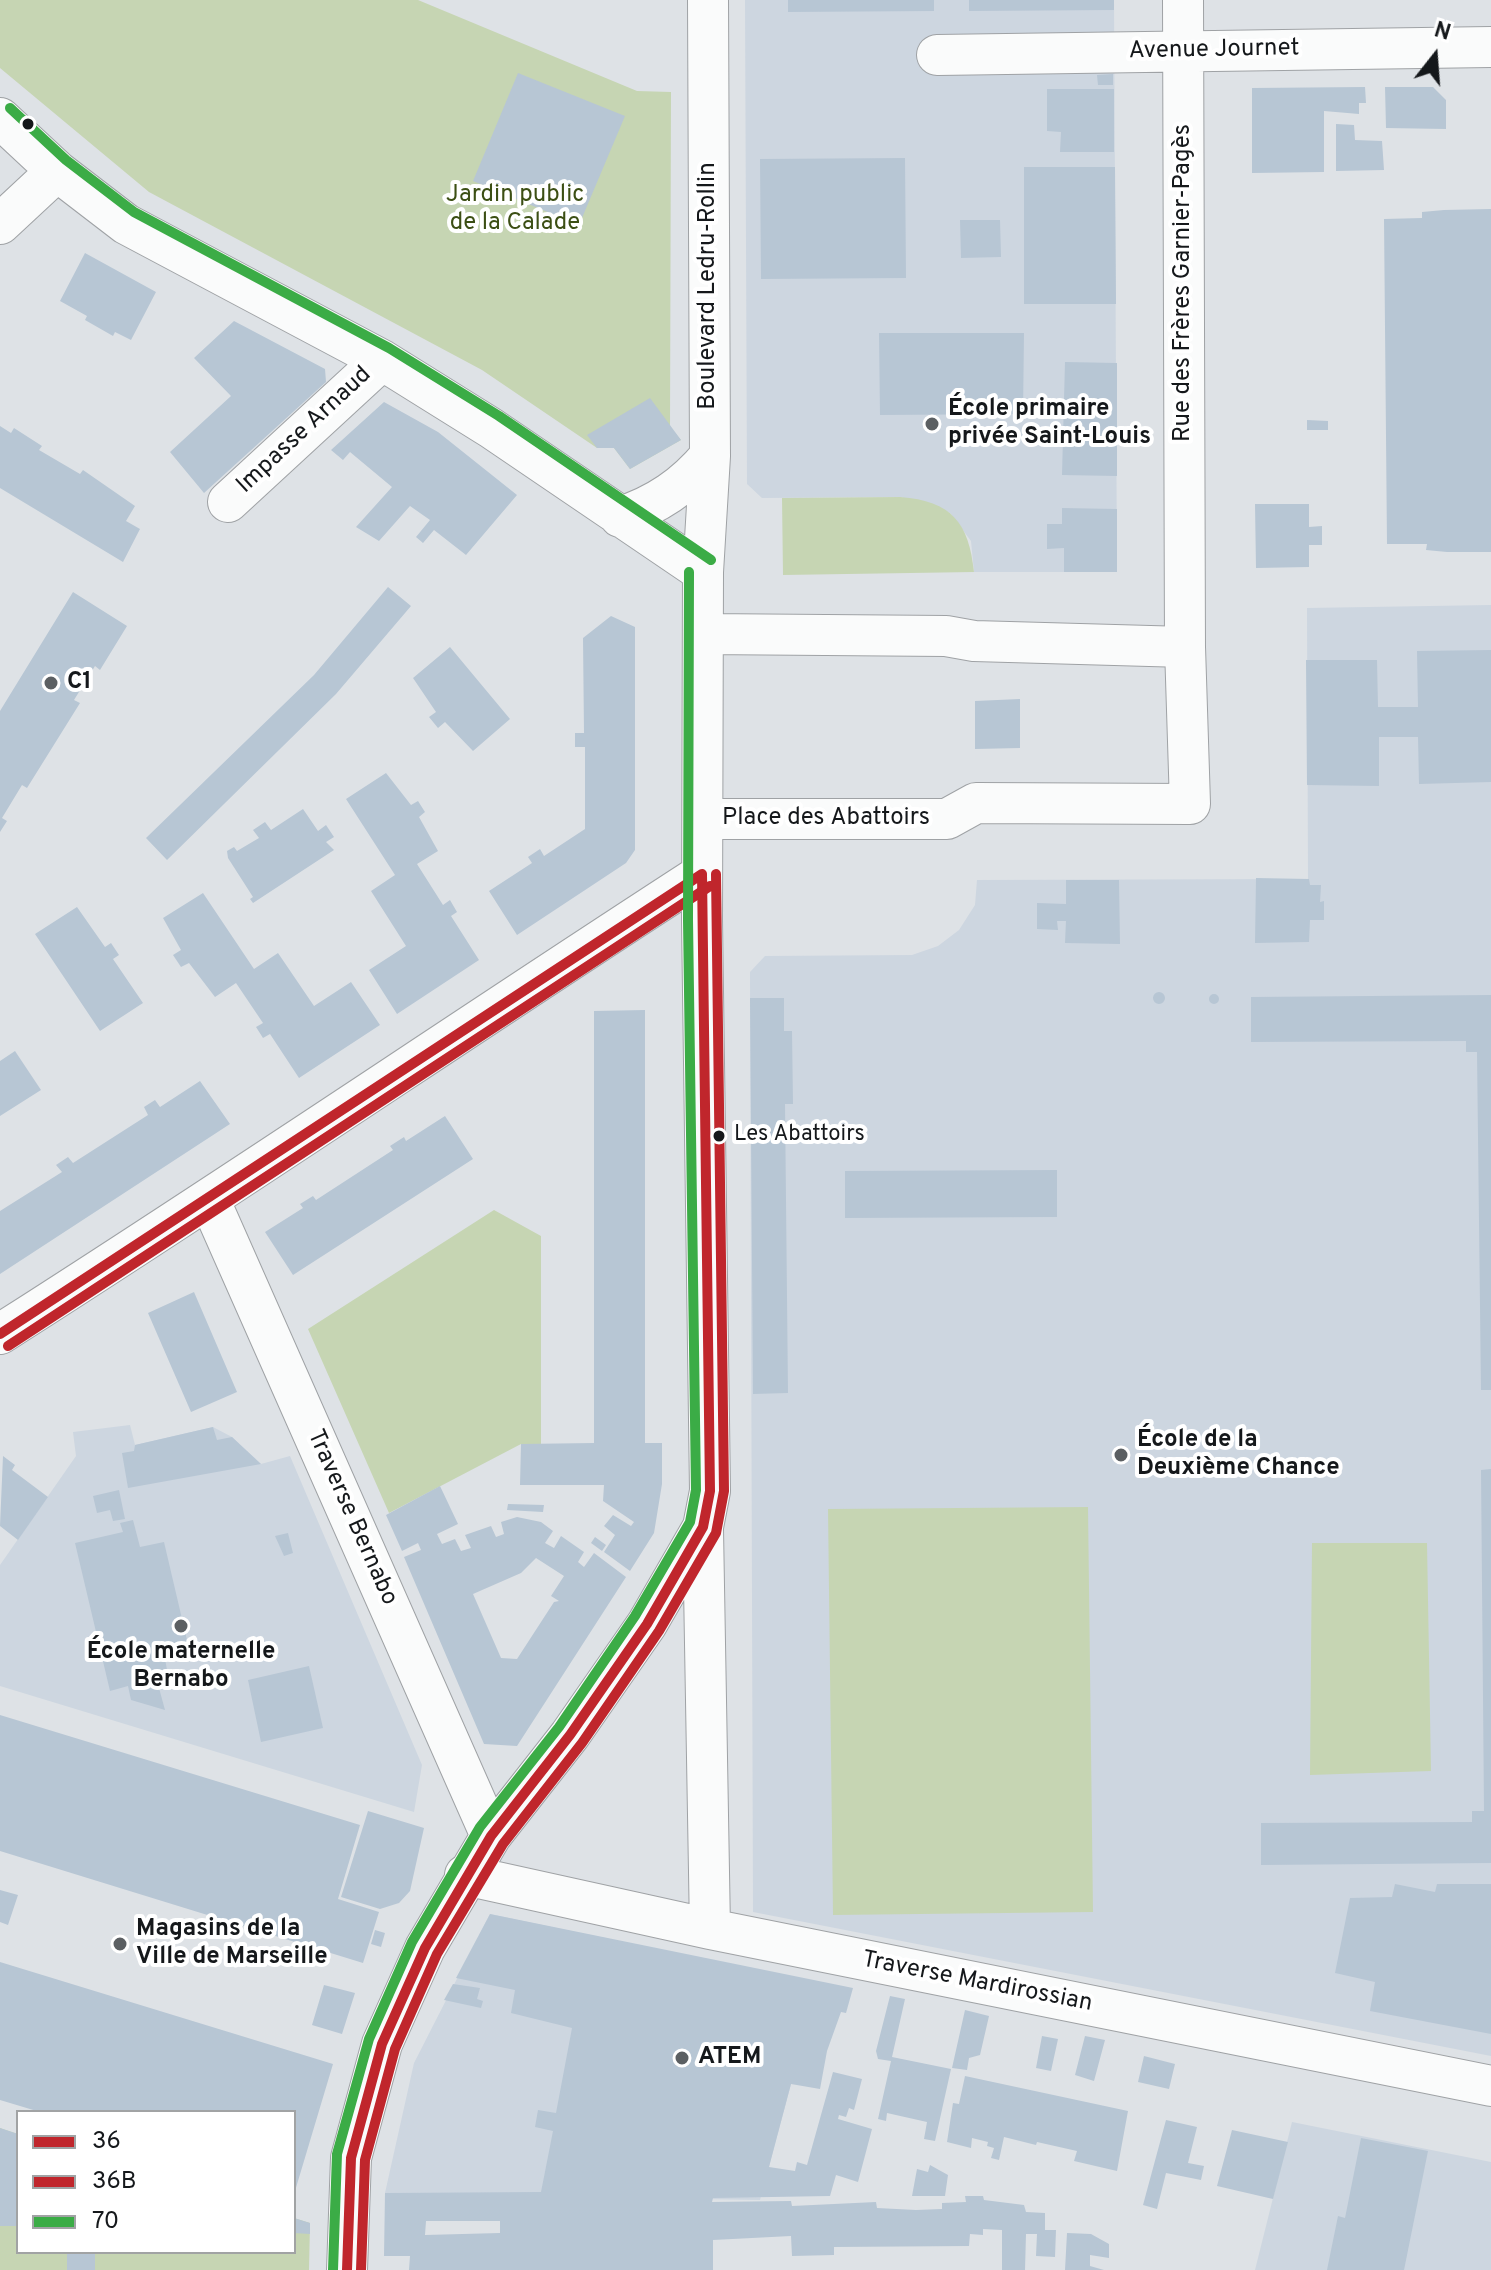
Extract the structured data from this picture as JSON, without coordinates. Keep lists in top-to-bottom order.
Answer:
{
  "streets": {
    "street": [
      "Avenue Journet",
      "Rue des Frères Garnier-Pagès",
      "Boulevard Ledru-Rollin",
      "Impasse Arnaud",
      "Place des Abattoirs",
      "Traverse Bernabo",
      "Traverse Mardirossian"
    ]
  },
  "crossings": [
    ["Avenue Journet", "Rue des Frères Garnier-Pagès"],
    ["Rue des Frères Garnier-Pagès", "Place des Abattoirs"],
    ["Boulevard Ledru-Rollin", "Place des Abattoirs"]
  ],
  "parks": ["Jardin public de la Calade"],
  "places": [
    "École primaire privée Saint-Louis",
    "C1",
    "Les Abattoirs",
    "École de la Deuxième Chance",
    "École maternelle Bernabo",
    "Magasins de la Ville de Marseille",
    "ATEM"
  ],
  "lines": ["transit line 70", "transit line 36", "transit line 36B"],
  "legend": ["36", "36B", "70"],
  "north": "top"
}
